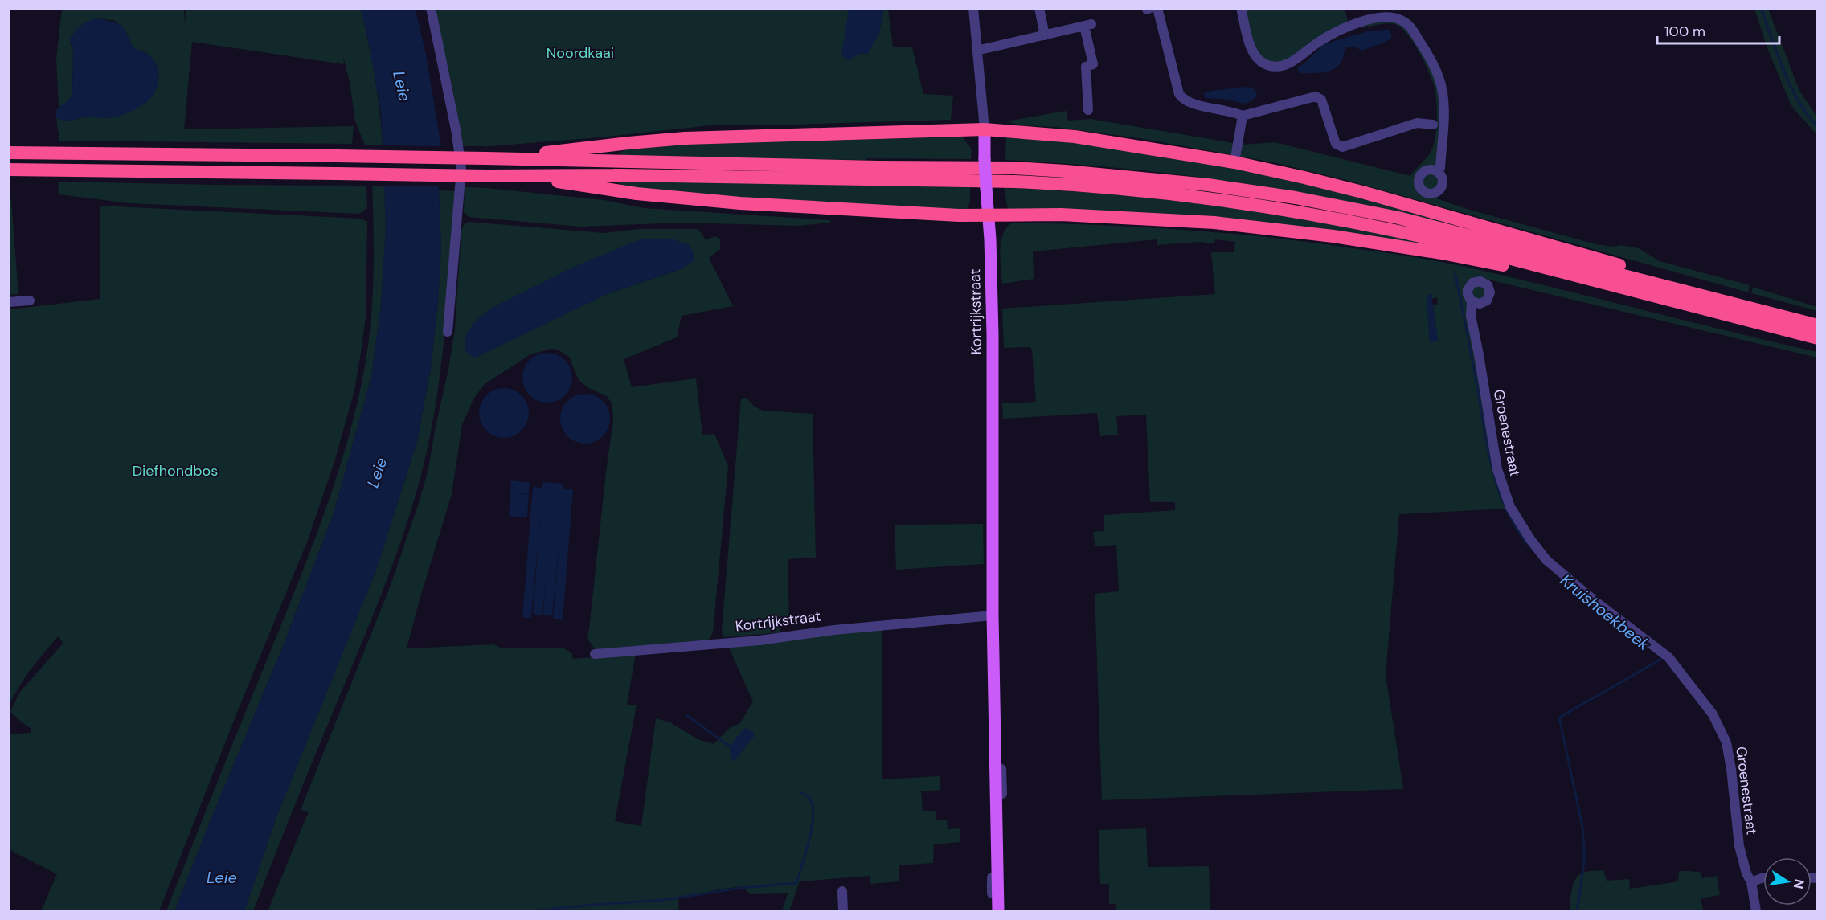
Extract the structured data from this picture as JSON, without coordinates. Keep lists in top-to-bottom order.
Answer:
{
  "streets": {
    "main road": ["Kortrijkstraat"],
    "street": ["Groenestraat"]
  },
  "water": ["Leie", "Kruishoekbeek"],
  "parks": ["Noordkaai", "Diefhondbos"],
  "scale_bar": "100 m",
  "north": "right"
}
